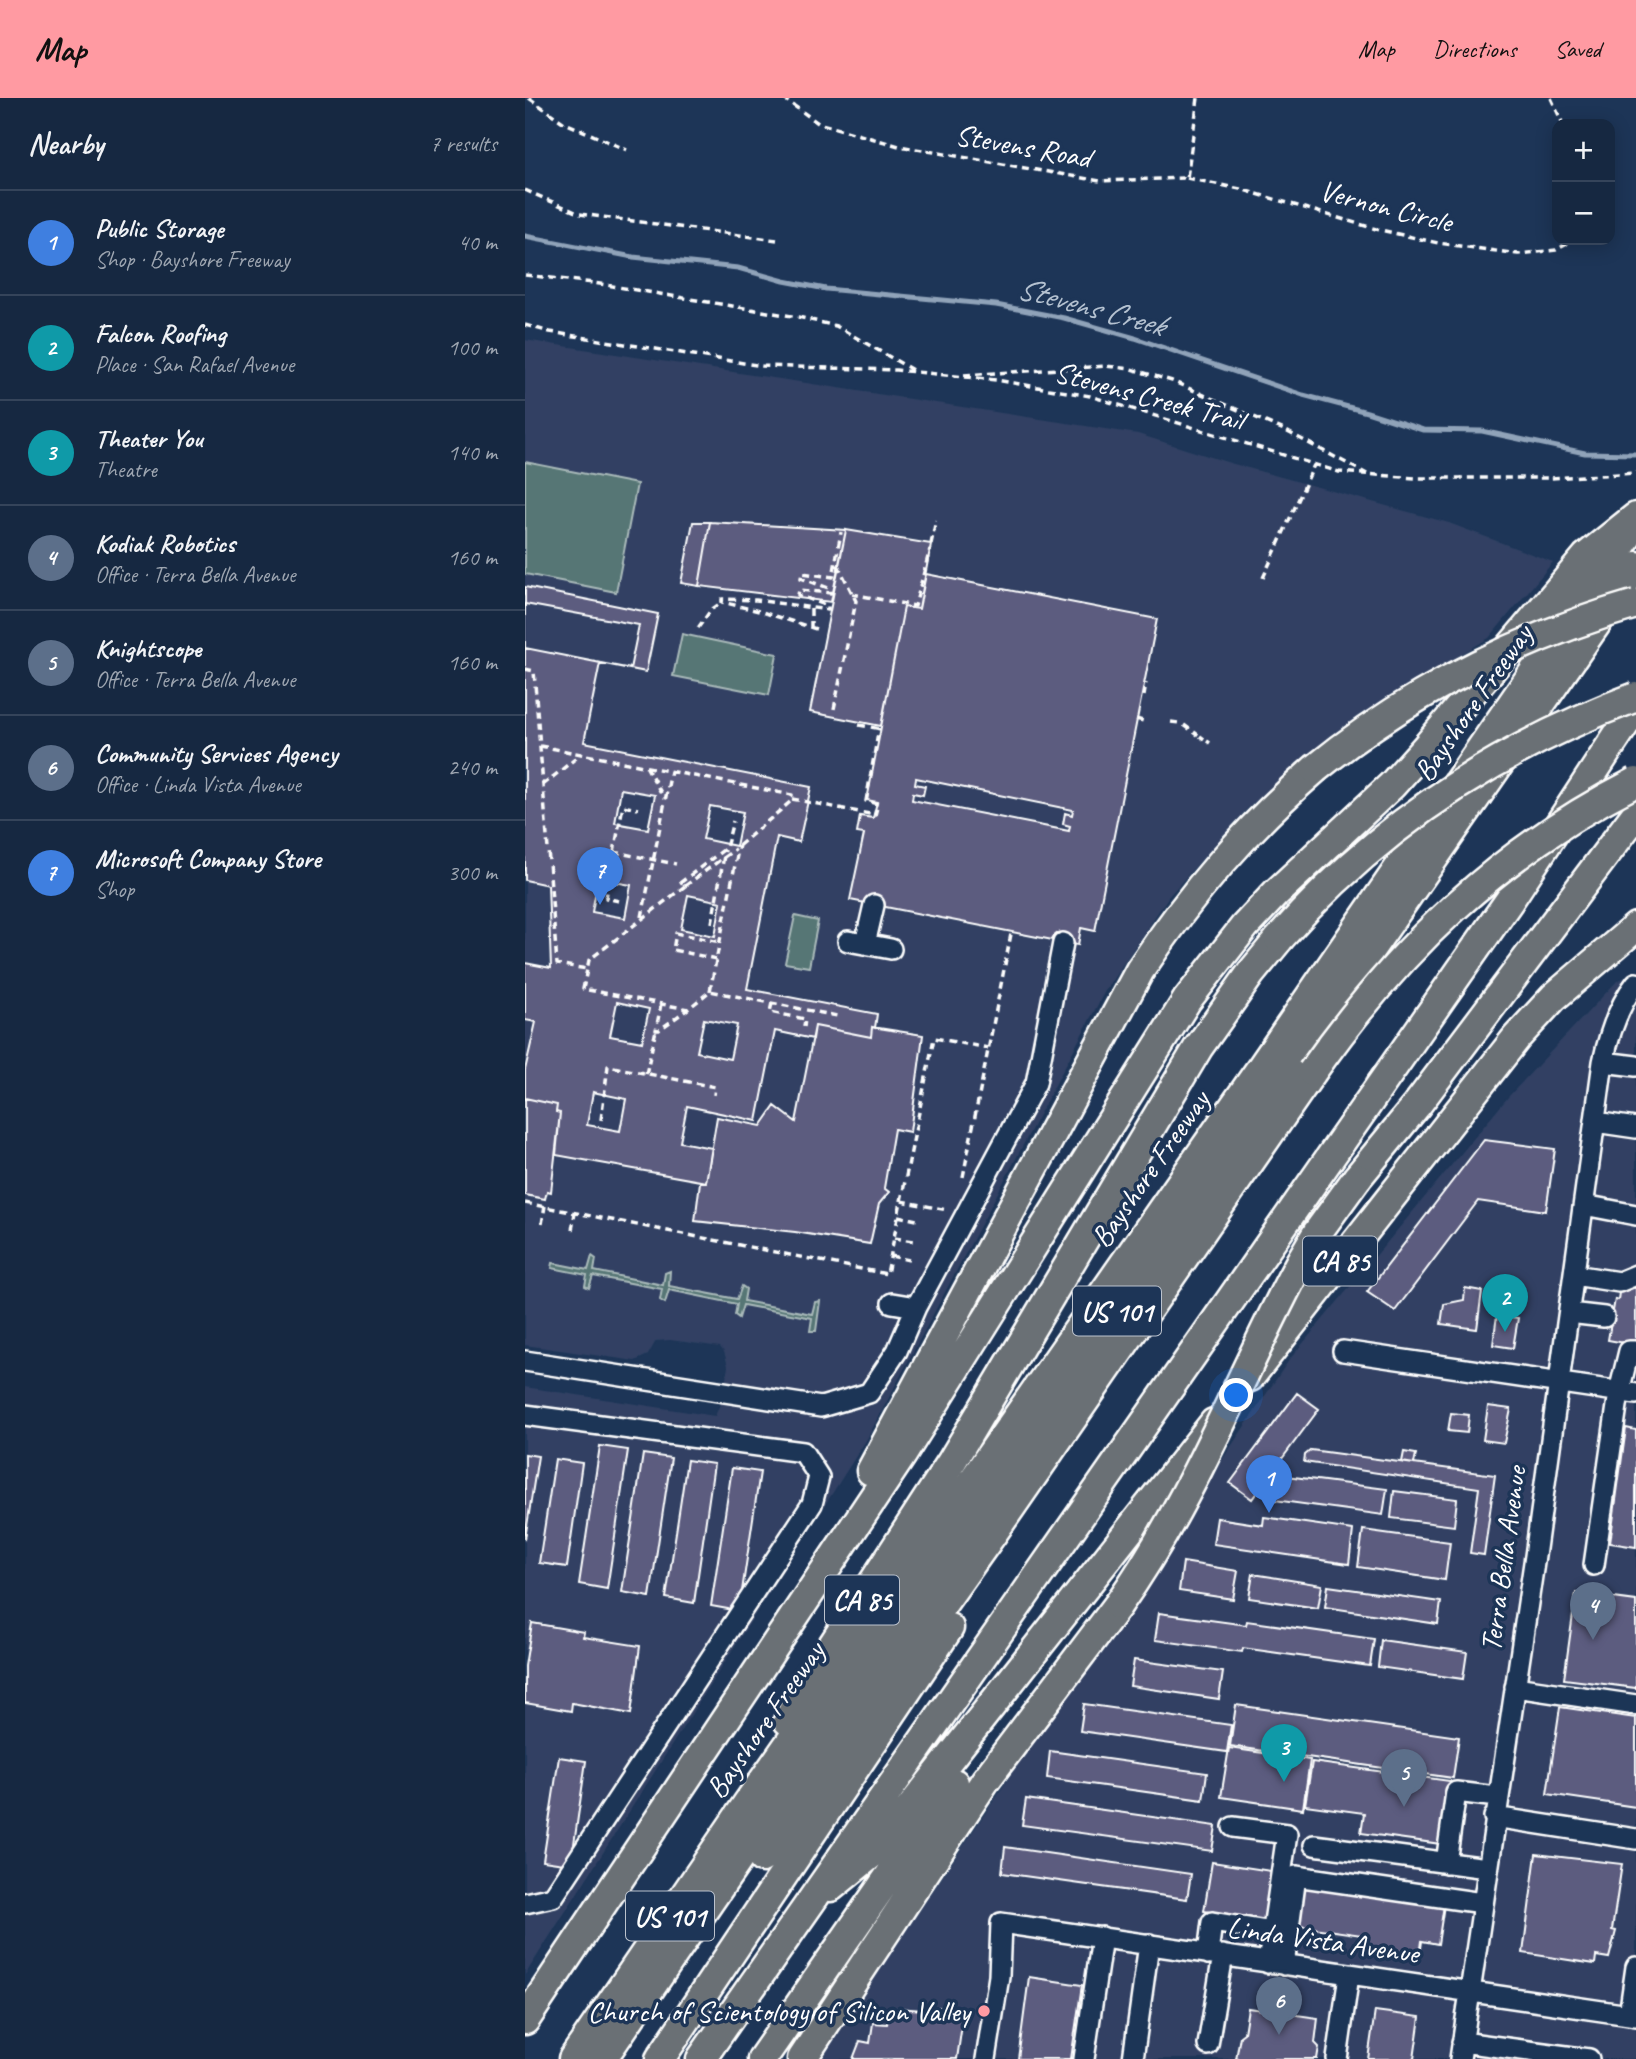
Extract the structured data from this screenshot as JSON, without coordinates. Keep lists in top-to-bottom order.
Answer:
{
  "streets": {
    "highway": ["Bayshore Freeway", "CA 85", "US 101"],
    "street": ["Terra Bella Avenue", "Linda Vista Avenue"],
    "path": ["Stevens Road", "Vernon Circle", "Stevens Creek Trail"]
  },
  "crossings": [
    ["Stevens Road", "Vernon Circle"],
    ["Bayshore Freeway", "CA 85"],
    ["CA 85", "US 101"],
    ["Terra Bella Avenue", "Linda Vista Avenue"]
  ],
  "water": ["Stevens Creek"],
  "places": ["Church of Scientology of Silicon Valley"],
  "page": {
    "header": "Map",
    "nav": ["Map", "Directions", "Saved"],
    "heading": ["Nearby", "7 results"],
    "map_buttons": ["+", "−"],
    "list": [
      {
        "mark": "1",
        "name": "Public Storage",
        "note": "Shop · Bayshore Freeway",
        "value": "40 m"
      },
      {
        "mark": "2",
        "name": "Falcon Roofing",
        "note": "Place · San Rafael Avenue",
        "value": "100 m"
      },
      {
        "mark": "3",
        "name": "Theater You",
        "note": "Theatre",
        "value": "140 m"
      },
      {
        "mark": "4",
        "name": "Kodiak Robotics",
        "note": "Office · Terra Bella Avenue",
        "value": "160 m"
      },
      {
        "mark": "5",
        "name": "Knightscope",
        "note": "Office · Terra Bella Avenue",
        "value": "160 m"
      },
      {
        "mark": "6",
        "name": "Community Services Agency",
        "note": "Office · Linda Vista Avenue",
        "value": "240 m"
      },
      {
        "mark": "7",
        "name": "Microsoft Company Store",
        "note": "Shop",
        "value": "300 m"
      }
    ],
    "pins": [
      "7",
      "2",
      "1",
      "4",
      "3",
      "5",
      "6"
    ]
  }
}
